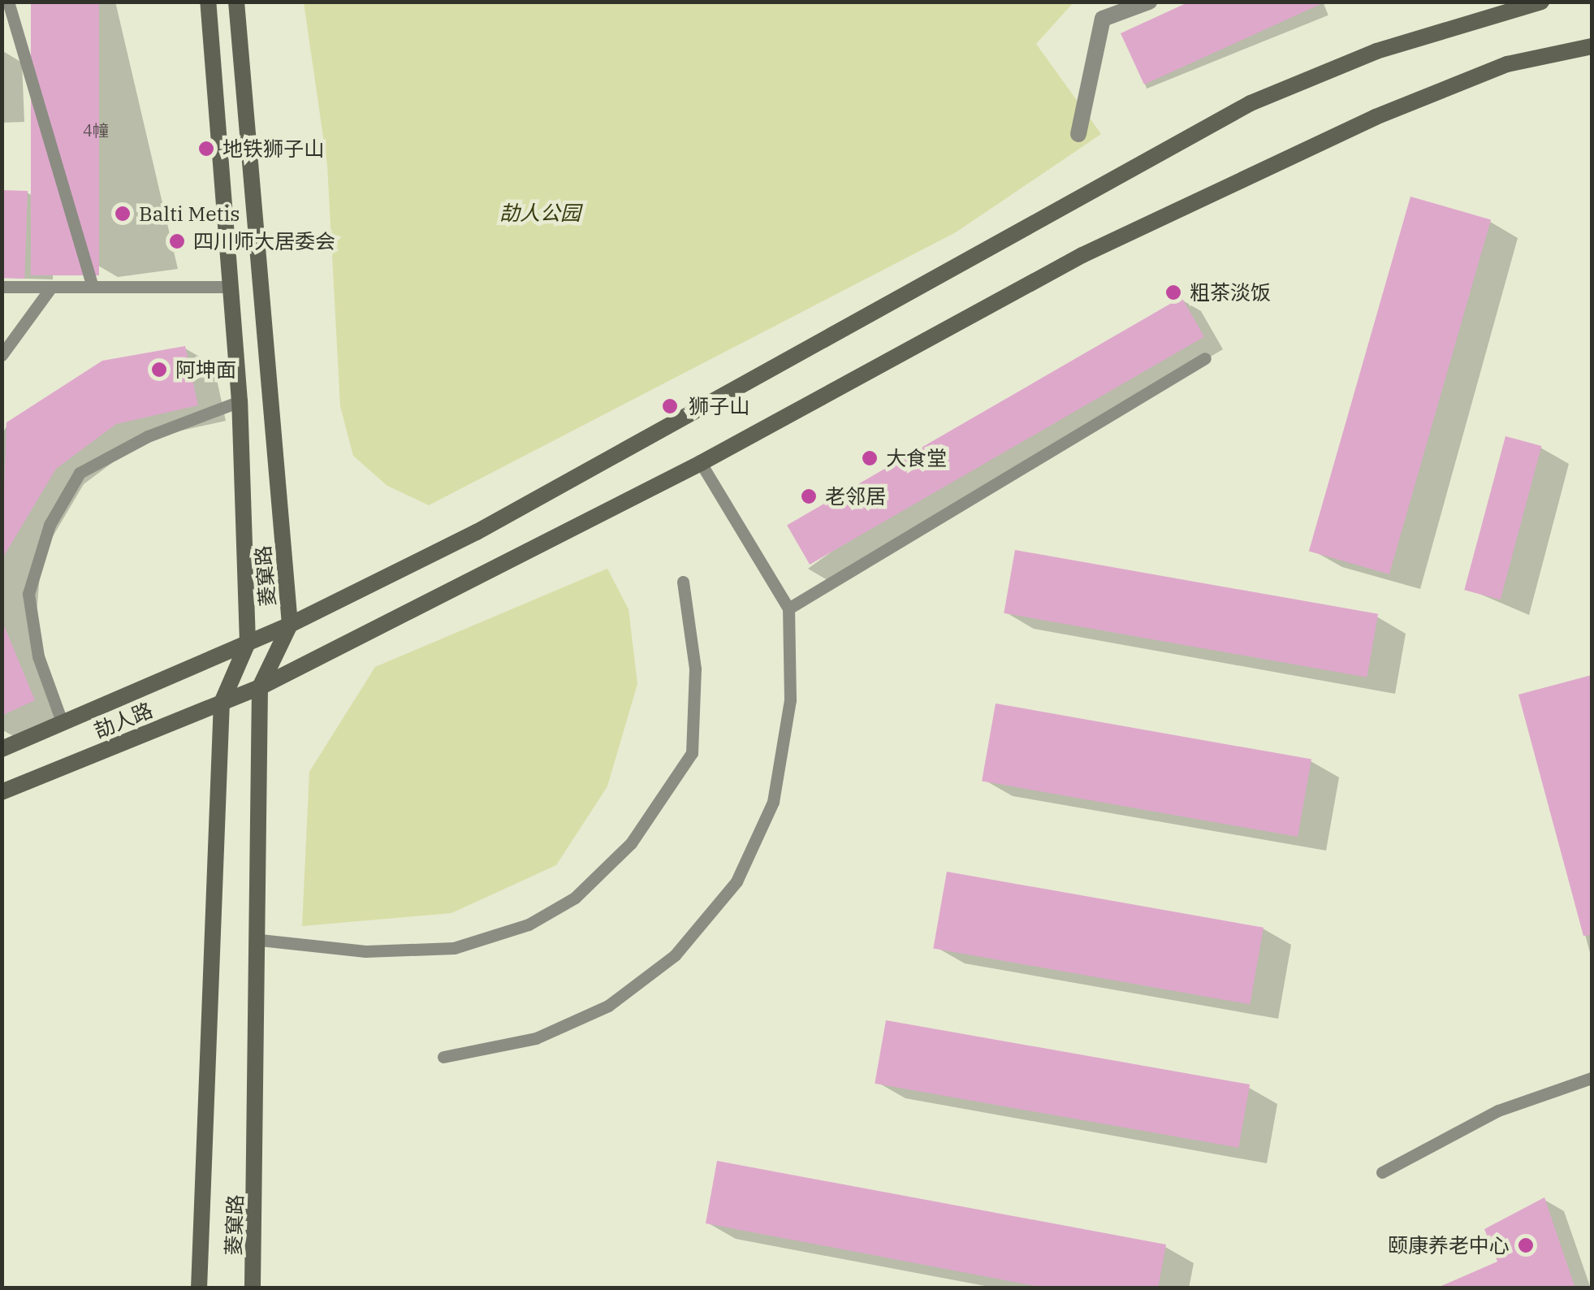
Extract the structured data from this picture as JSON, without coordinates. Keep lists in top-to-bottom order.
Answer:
{
  "streets": {
    "street": ["菱窠路", "劼人路"]
  },
  "crossings": [
    ["菱窠路", "劼人路"]
  ],
  "parks": ["劼人公园"],
  "places": [
    "地铁狮子山",
    "Balti Metis",
    "四川师大居委会",
    "粗茶淡饭",
    "阿坤面",
    "狮子山",
    "大食堂",
    "老邻居",
    "颐康养老中心"
  ],
  "house_numbers": ["4幢"]
}
